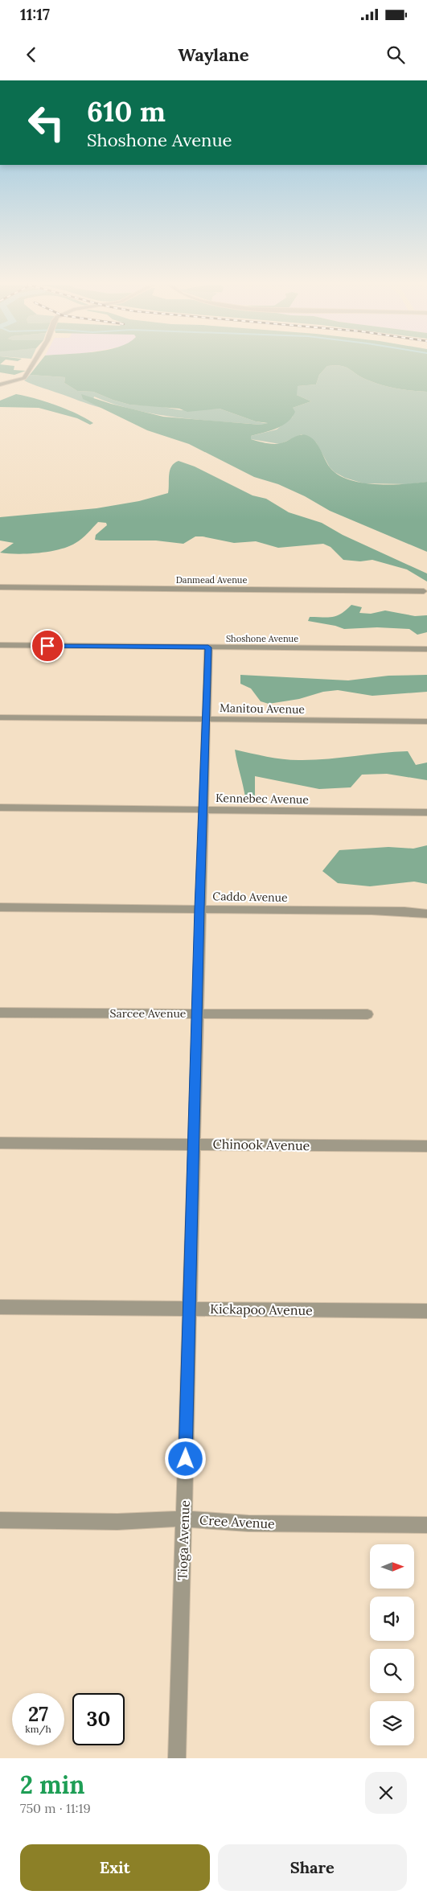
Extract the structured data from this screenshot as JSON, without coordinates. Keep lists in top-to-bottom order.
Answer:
{
  "streets": {
    "street": [
      "Danmead Avenue",
      "Shoshone Avenue",
      "Manitou Avenue",
      "Kennebec Avenue",
      "Caddo Avenue",
      "Sarcee Avenue",
      "Chinook Avenue",
      "Kickapoo Avenue",
      "Cree Avenue",
      "Tioga Avenue"
    ]
  },
  "crossings": [
    ["Shoshone Avenue", "Tioga Avenue"],
    ["Manitou Avenue", "Tioga Avenue"],
    ["Kennebec Avenue", "Tioga Avenue"],
    ["Caddo Avenue", "Tioga Avenue"],
    ["Sarcee Avenue", "Tioga Avenue"],
    ["Chinook Avenue", "Tioga Avenue"],
    ["Kickapoo Avenue", "Tioga Avenue"],
    ["Cree Avenue", "Tioga Avenue"]
  ],
  "north": "right",
  "page": {
    "status": "11:17",
    "header": "Waylane",
    "turn": ["610 m", "Shoshone Avenue"],
    "speed": "27 km/h",
    "limit": "30",
    "heading": ["2 min", "750 m · 11:19"],
    "buttons": ["Exit", "Share"]
  }
}
